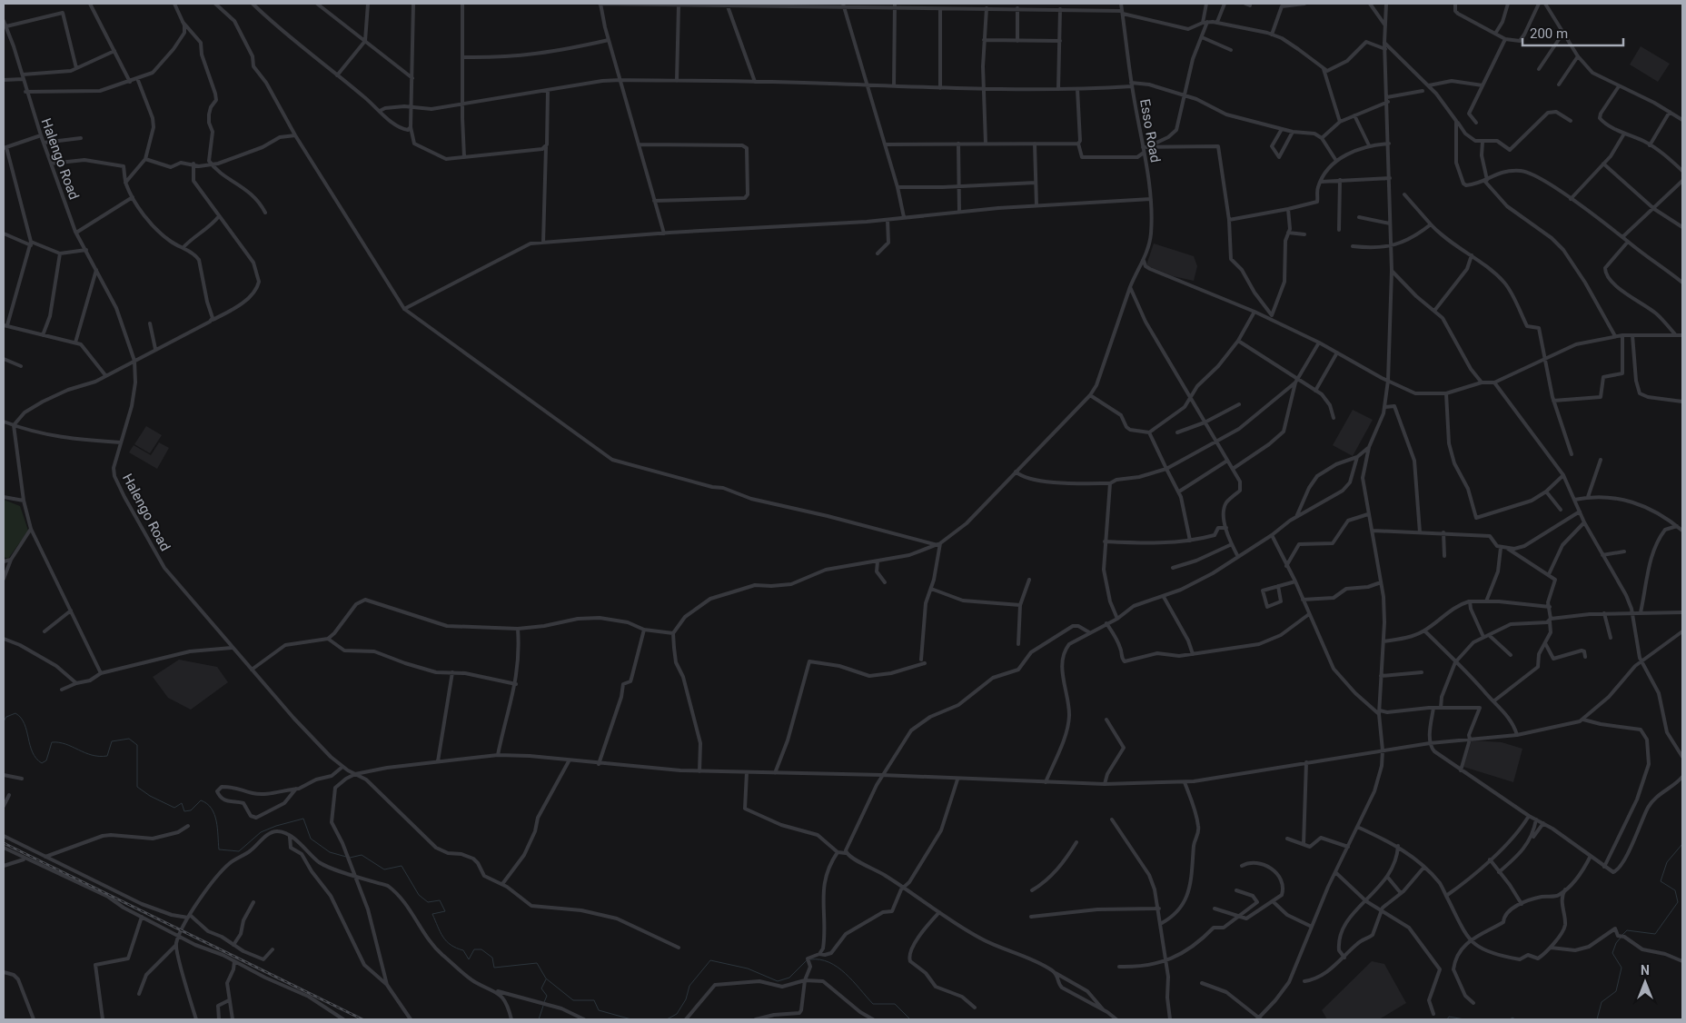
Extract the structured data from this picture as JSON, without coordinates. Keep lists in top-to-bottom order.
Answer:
{
  "streets": {
    "street": ["Esso Road", "Halengo Road"]
  },
  "scale_bar": "200 m",
  "north": "top"
}
